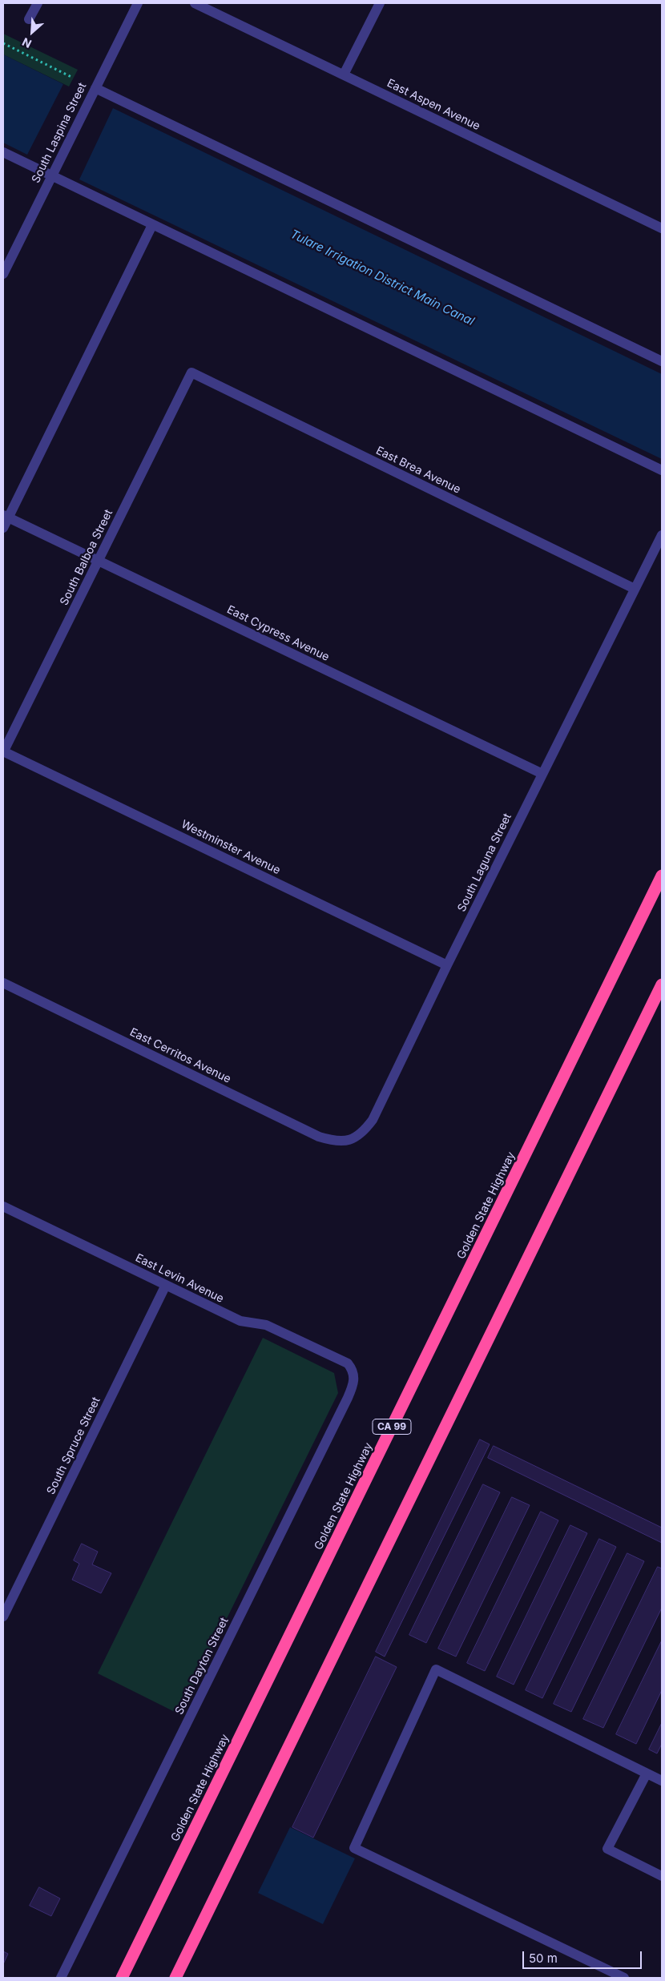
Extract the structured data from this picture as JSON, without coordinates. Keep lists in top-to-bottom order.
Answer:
{
  "streets": {
    "highway": ["Golden State Highway", "CA 99"],
    "street": [
      "East Aspen Avenue",
      "South Laspina Street",
      "East Brea Avenue",
      "South Balboa Street",
      "East Cypress Avenue",
      "Westminster Avenue",
      "South Laguna Street",
      "East Cerritos Avenue",
      "East Levin Avenue",
      "South Spruce Street",
      "South Dayton Street"
    ]
  },
  "crossings": [
    ["East Brea Avenue", "South Balboa Street"],
    ["East Brea Avenue", "South Laguna Street"],
    ["South Balboa Street", "East Cypress Avenue"],
    ["South Balboa Street", "Westminster Avenue"],
    ["East Cypress Avenue", "South Laguna Street"],
    ["Westminster Avenue", "South Laguna Street"],
    ["South Laguna Street", "East Cerritos Avenue"],
    ["East Levin Avenue", "South Spruce Street"],
    ["East Levin Avenue", "South Dayton Street"]
  ],
  "water": ["Tulare Irrigation District Main Canal"],
  "scale_bar": "50 m",
  "north": "bottom left"
}
